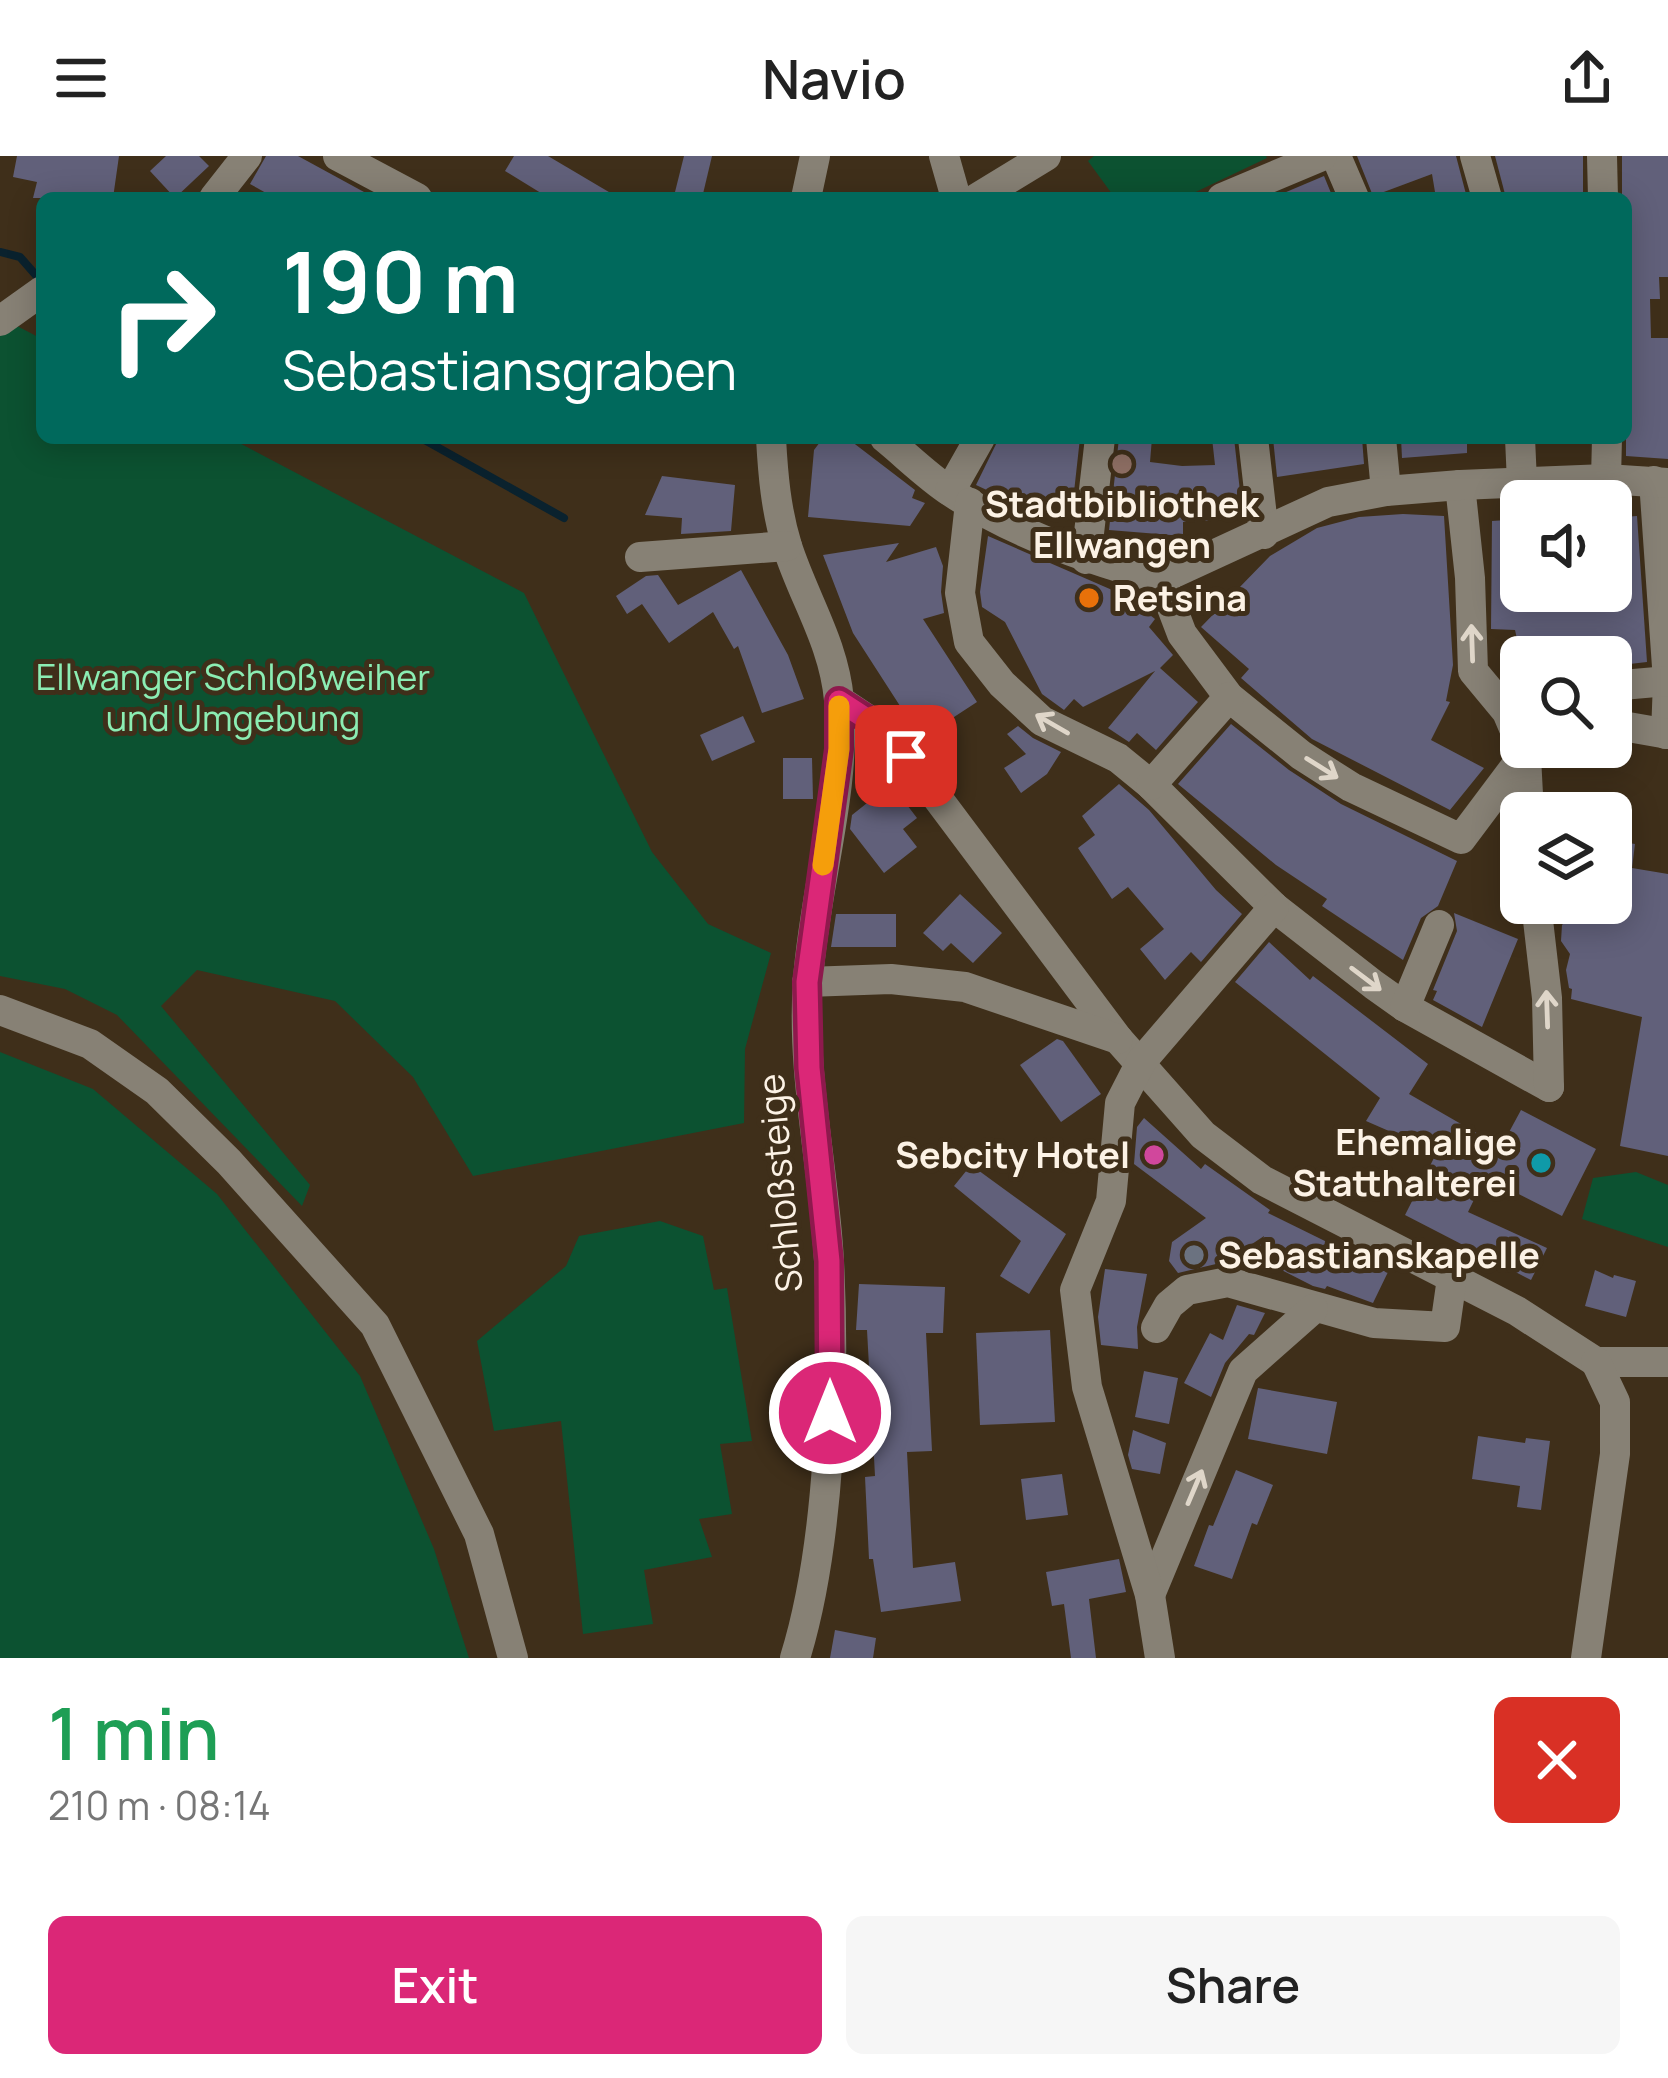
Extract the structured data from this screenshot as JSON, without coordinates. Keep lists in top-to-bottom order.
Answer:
{
  "streets": {
    "street": ["Schloßsteige"]
  },
  "parks": ["Ellwanger Schloßweiher und Umgebung"],
  "places": [
    "Stadtbibliothek Ellwangen",
    "Retsina",
    "Sebcity Hotel",
    "Ehemalige Statthalterei",
    "Sebastianskapelle"
  ],
  "page": {
    "header": "Navio",
    "turn": ["190 m", "Sebastiansgraben"],
    "heading": ["1 min", "210 m · 08:14"],
    "buttons": ["Exit", "Share"]
  }
}
